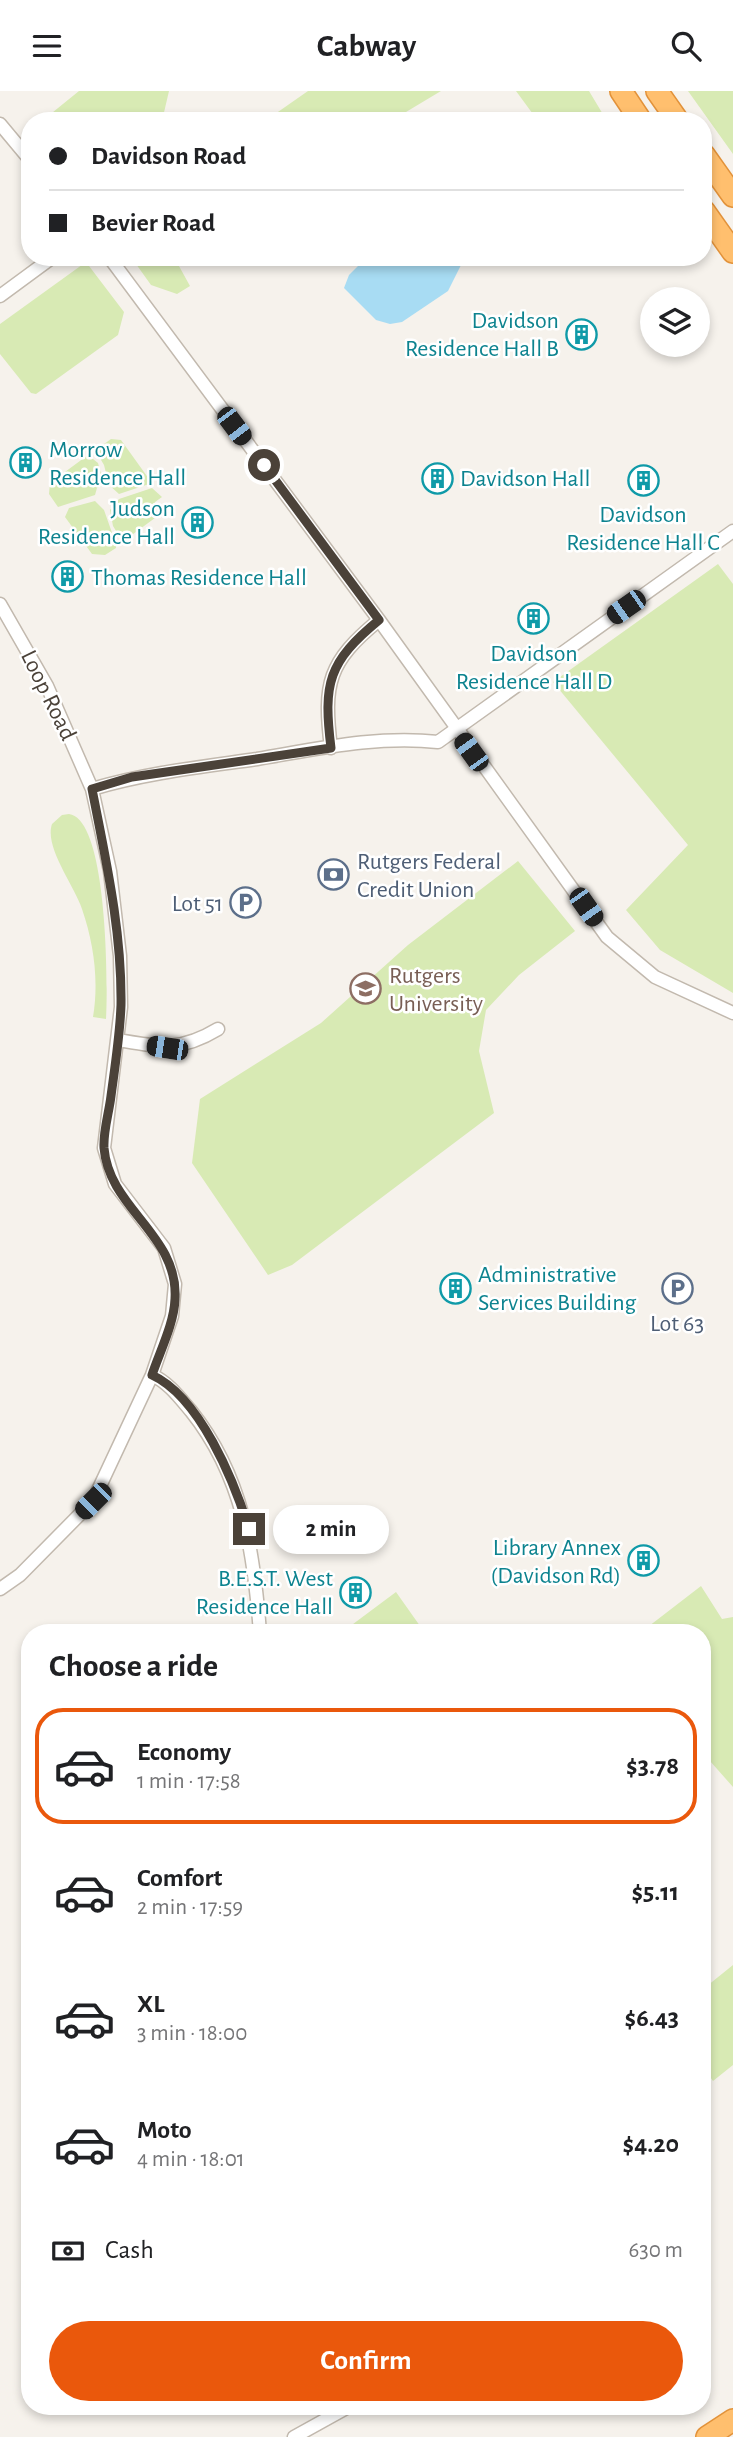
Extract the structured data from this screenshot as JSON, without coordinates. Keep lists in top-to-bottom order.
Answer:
{
  "streets": {
    "street": ["Loop Road"]
  },
  "places": {
    "building": [
      "Davidson Residence Hall B",
      "Morrow Residence Hall",
      "Davidson Hall",
      "Davidson Residence Hall C",
      "Judson Residence Hall",
      "Thomas Residence Hall",
      "Davidson Residence Hall D",
      "Administrative Services Building",
      "Library Annex (Davidson Rd)",
      "B.E.S.T. West Residence Hall"
    ],
    "bank": ["Rutgers Federal Credit Union"],
    "parking": ["Lot 51", "Lot 63"],
    "school or university": ["Rutgers University"]
  },
  "page": {
    "header": "Cabway",
    "banner": ["Davidson Road", "Bevier Road"],
    "bubble": "2 min",
    "heading": "Choose a ride",
    "list": [
      {
        "name": "Economy",
        "note": "1 min · 17:58",
        "value": "$3.78"
      },
      {
        "name": "Comfort",
        "note": "2 min · 17:59",
        "value": "$5.11"
      },
      {
        "name": "XL",
        "note": "3 min · 18:00",
        "value": "$6.43"
      },
      {
        "name": "Moto",
        "note": "4 min · 18:01",
        "value": "$4.20"
      }
    ],
    "pay": ["Cash", "630 m"],
    "buttons": "Confirm"
  }
}
